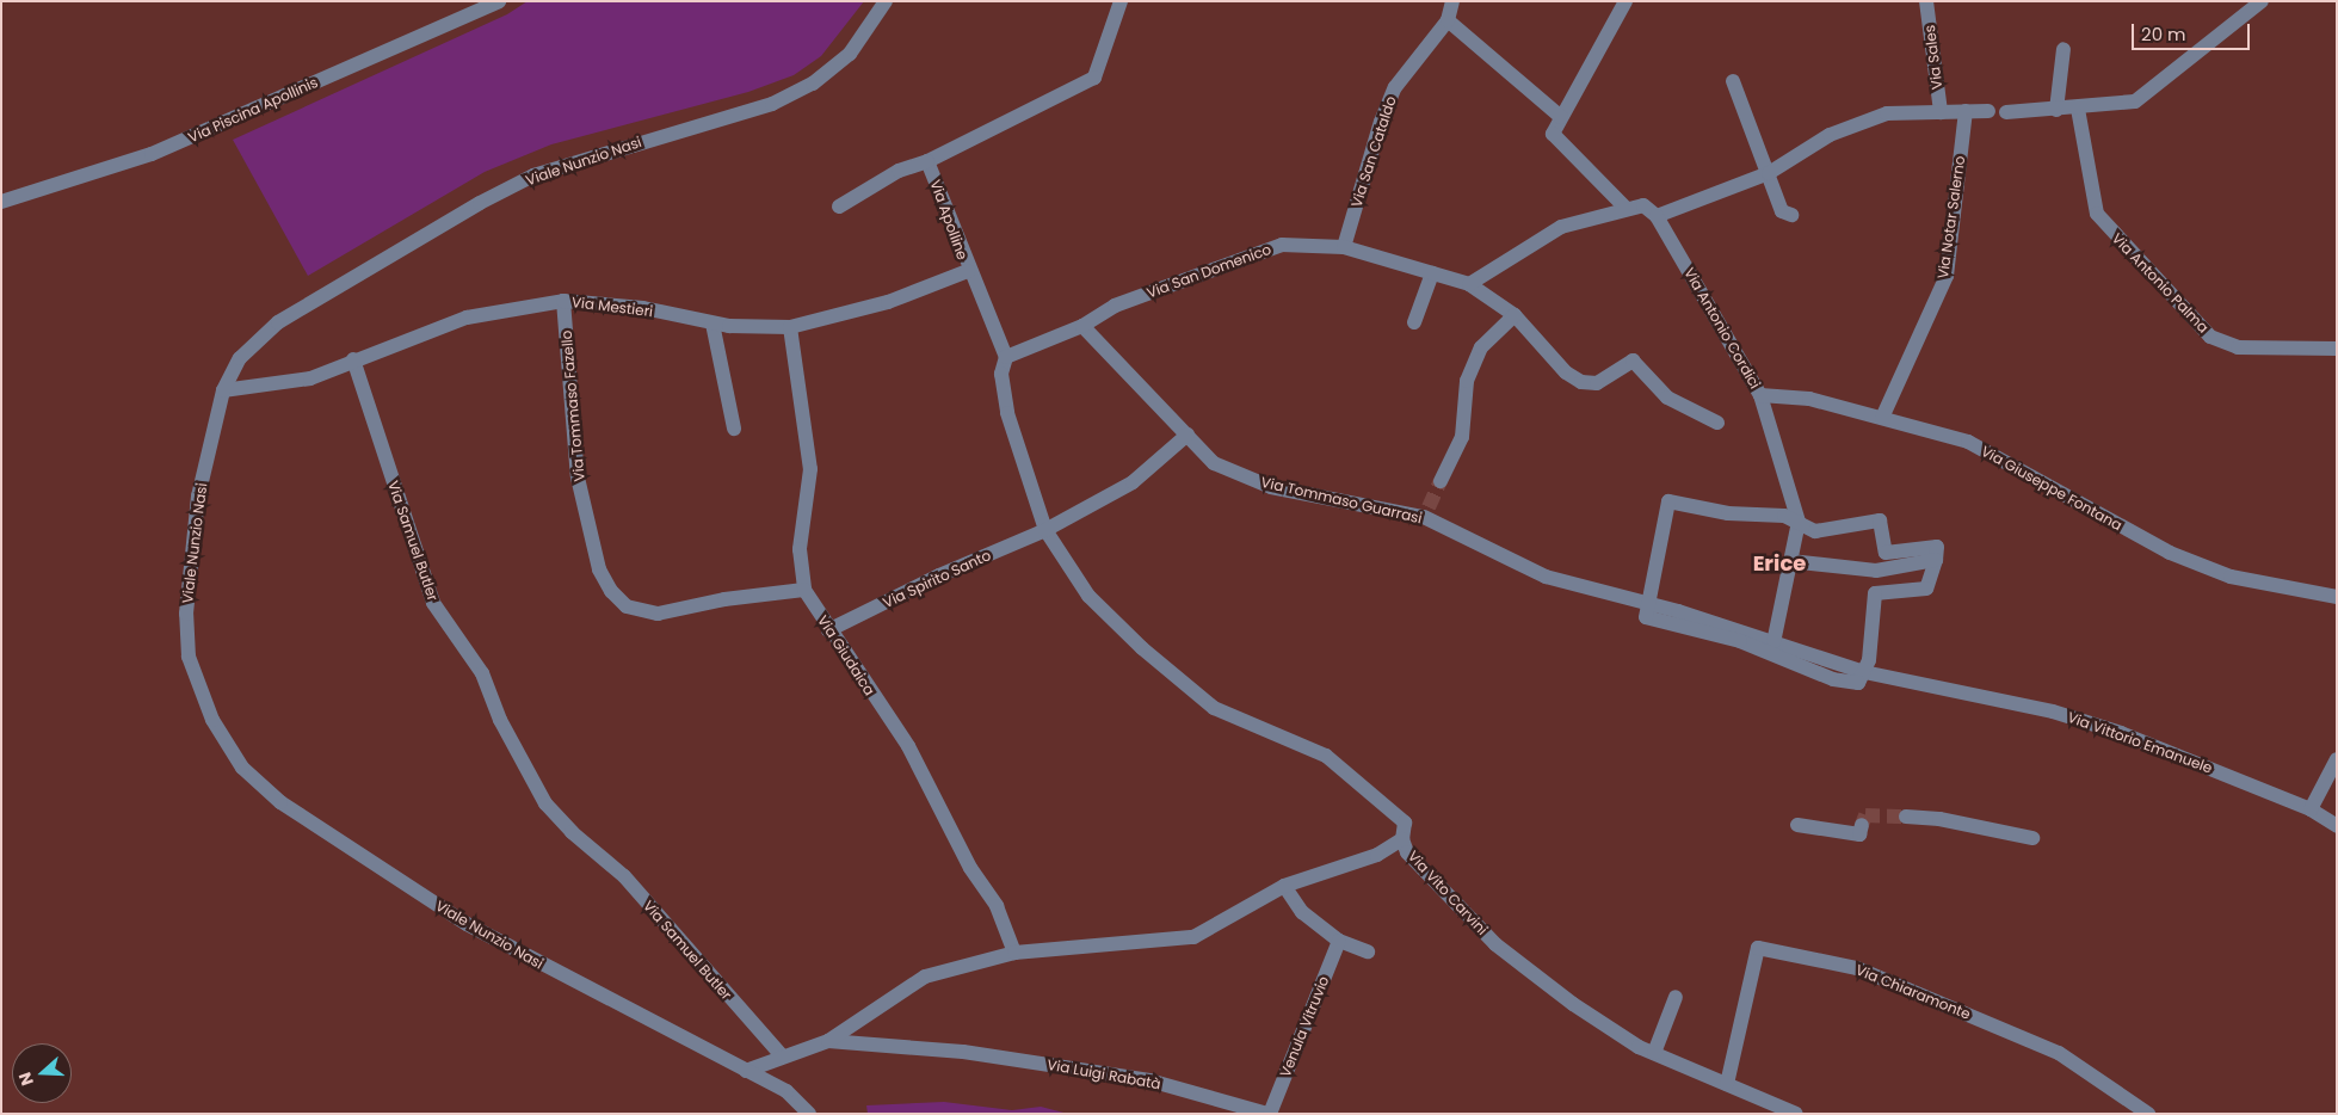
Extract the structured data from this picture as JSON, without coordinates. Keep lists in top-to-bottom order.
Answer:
{
  "streets": {
    "street": [
      "Via Sales",
      "Via Piscina Apollinis",
      "Via San Cataldo",
      "Viale Nunzio Nasi",
      "Via Notar Salerno",
      "Via Apolline",
      "Via San Domenico",
      "Via Antonio Palma",
      "Via Mestieri",
      "Via Antonio Cordici",
      "Via Tommaso Fazello",
      "Via Giuseppe Fontana",
      "Via Tommaso Guarrasi",
      "Via Samuel Butler",
      "Via Spirito Santo",
      "Via Giudaica",
      "Via Vittorio Emanuele",
      "Via Vito Carvini",
      "Via Chiaramonte",
      "Venula Vitruvio",
      "Via Luigi Rabatà"
    ]
  },
  "crossings": [
    ["Via San Cataldo", "Via San Domenico"],
    ["Viale Nunzio Nasi", "Via Mestieri"],
    ["Via Notar Salerno", "Via Giuseppe Fontana"],
    ["Via Apolline", "Via San Domenico"],
    ["Via Apolline", "Via Mestieri"],
    ["Via Apolline", "Via Spirito Santo"],
    ["Via Apolline", "Via Vito Carvini"],
    ["Via San Domenico", "Via Tommaso Guarrasi"],
    ["Via Mestieri", "Via Tommaso Fazello"],
    ["Via Mestieri", "Via Samuel Butler"],
    ["Via Mestieri", "Via Giudaica"],
    ["Via Antonio Cordici", "Via Giuseppe Fontana"],
    ["Via Tommaso Fazello", "Via Giudaica"],
    ["Via Tommaso Guarrasi", "Via Spirito Santo"],
    ["Via Tommaso Guarrasi", "Via Vittorio Emanuele"],
    ["Via Spirito Santo", "Via Giudaica"],
    ["Via Spirito Santo", "Via Vito Carvini"],
    ["Via Vito Carvini", "Via Chiaramonte"],
    ["Venula Vitruvio", "Via Luigi Rabatà"]
  ],
  "districts": ["Erice"],
  "scale_bar": "20 m",
  "north": "left"
}
